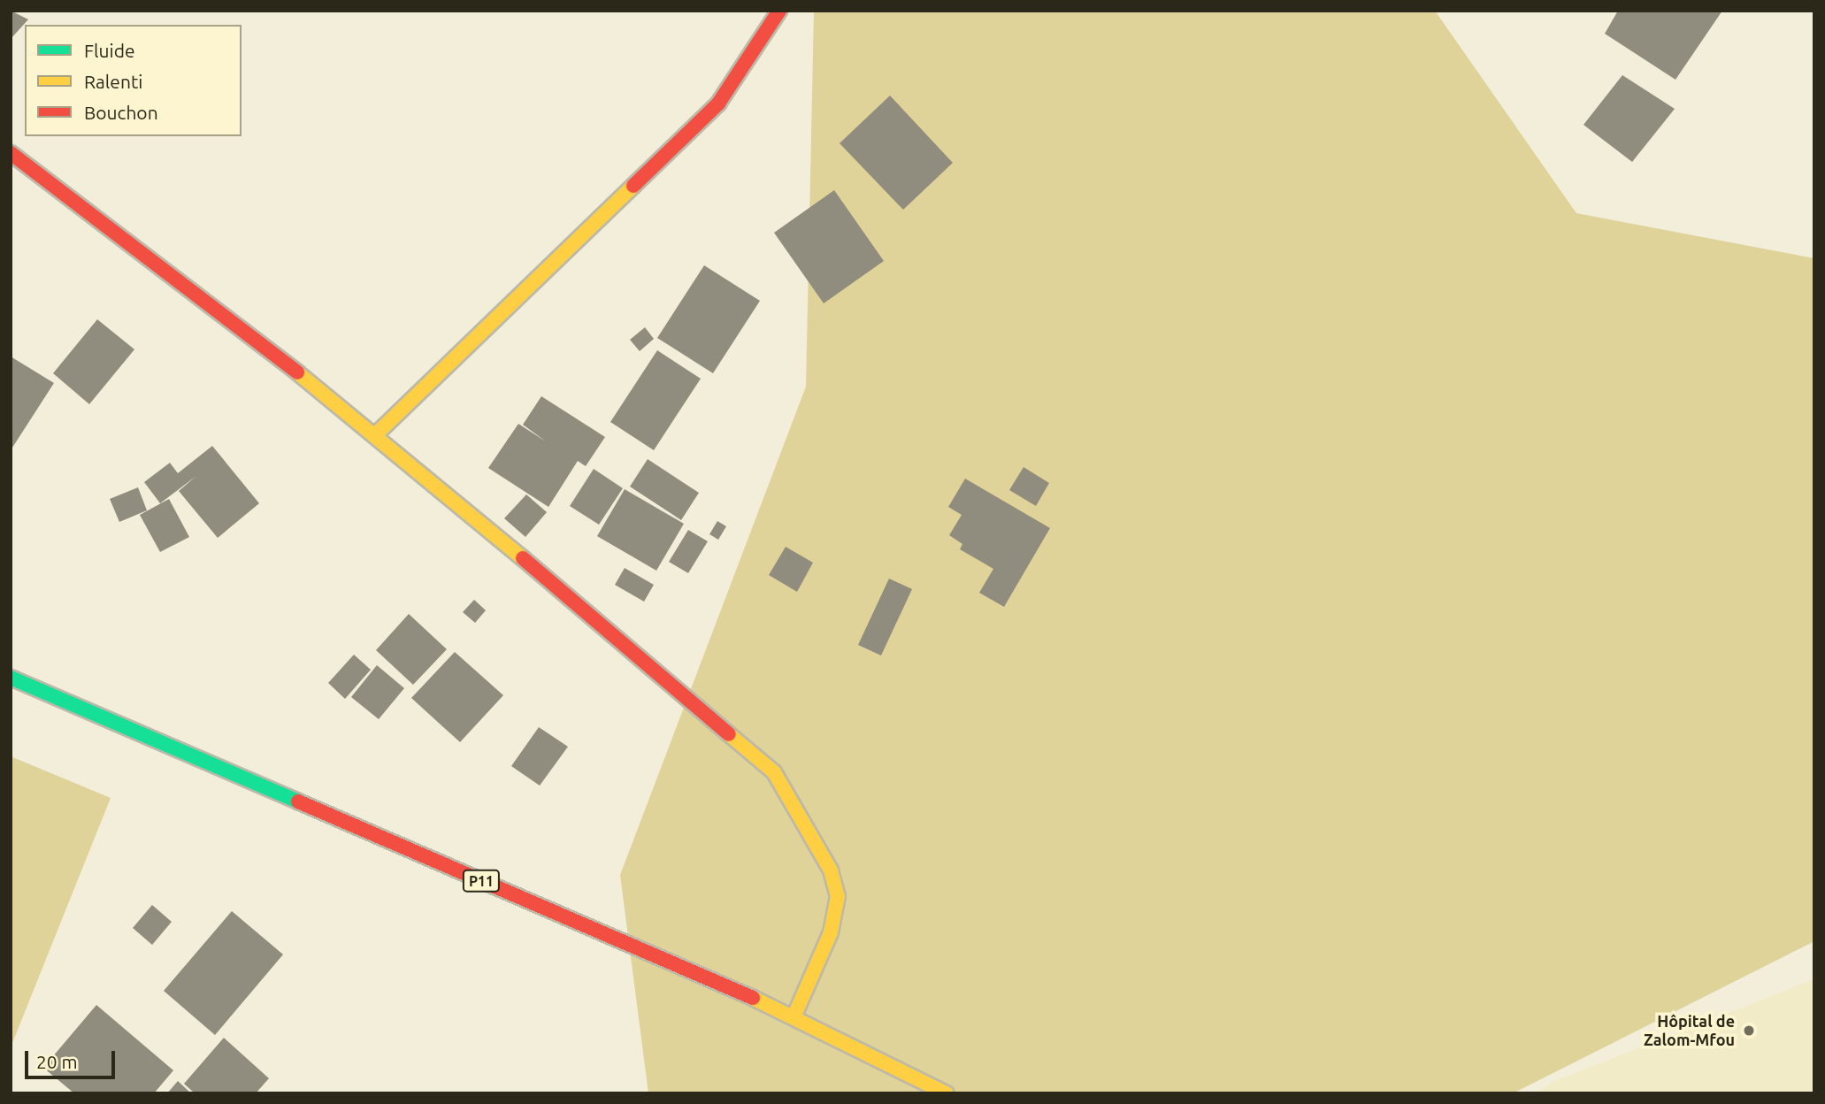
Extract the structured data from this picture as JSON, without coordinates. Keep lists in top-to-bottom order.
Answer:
{
  "streets": {
    "street": ["P11"]
  },
  "places": ["Hôpital de Zalom-Mfou"],
  "legend": ["Fluide", "Ralenti", "Bouchon"],
  "scale_bar": "20 m"
}
